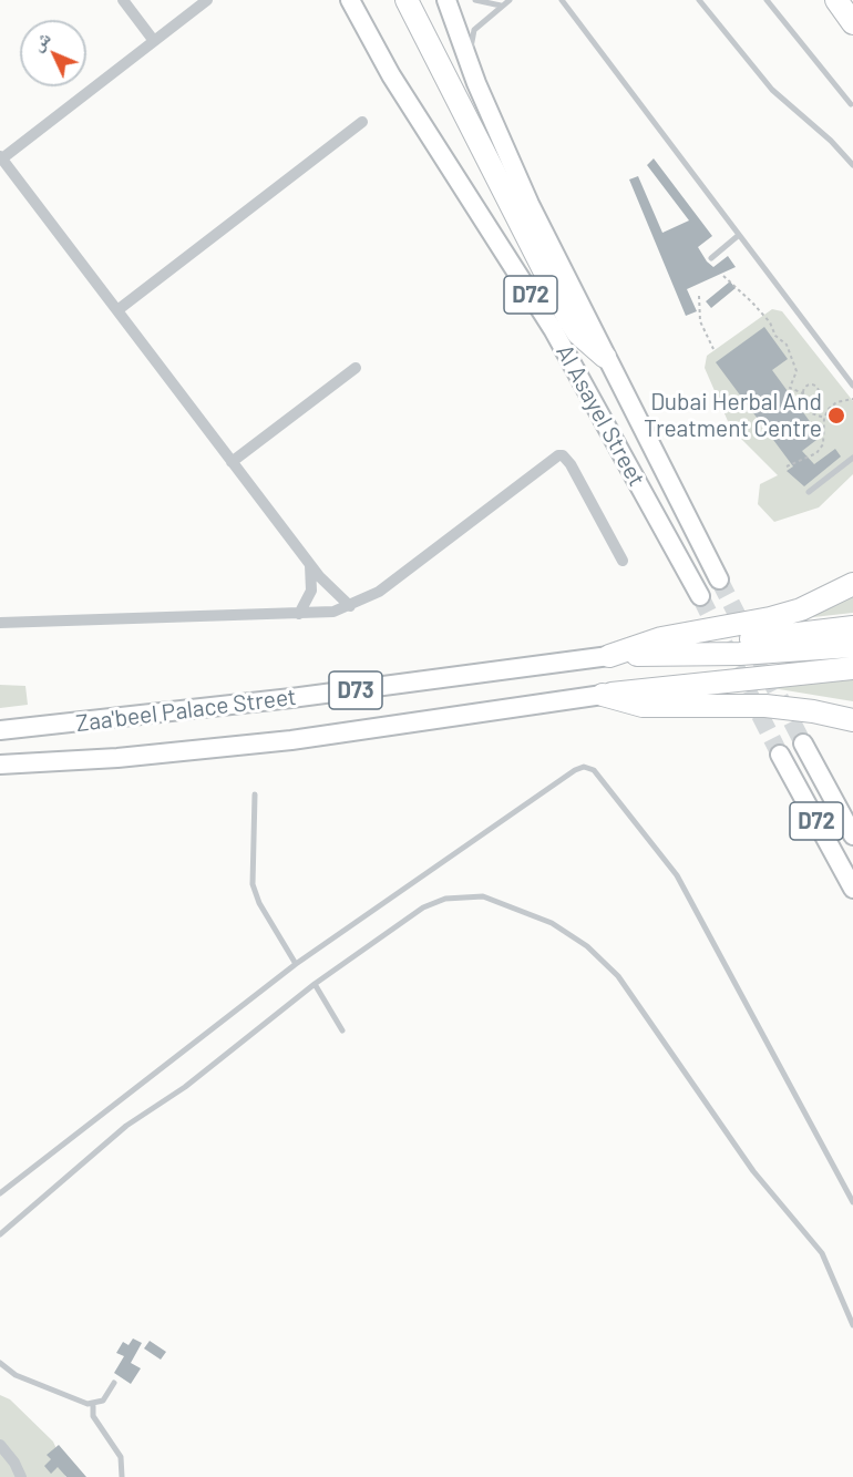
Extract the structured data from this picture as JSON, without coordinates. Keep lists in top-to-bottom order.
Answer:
{
  "streets": {
    "main road": [
      "D72",
      "Al Asayel Street",
      "D73",
      "Zaa'beel Palace Street"
    ]
  },
  "places": ["Dubai Herbal And Treatment Centre"],
  "north": "top left"
}
